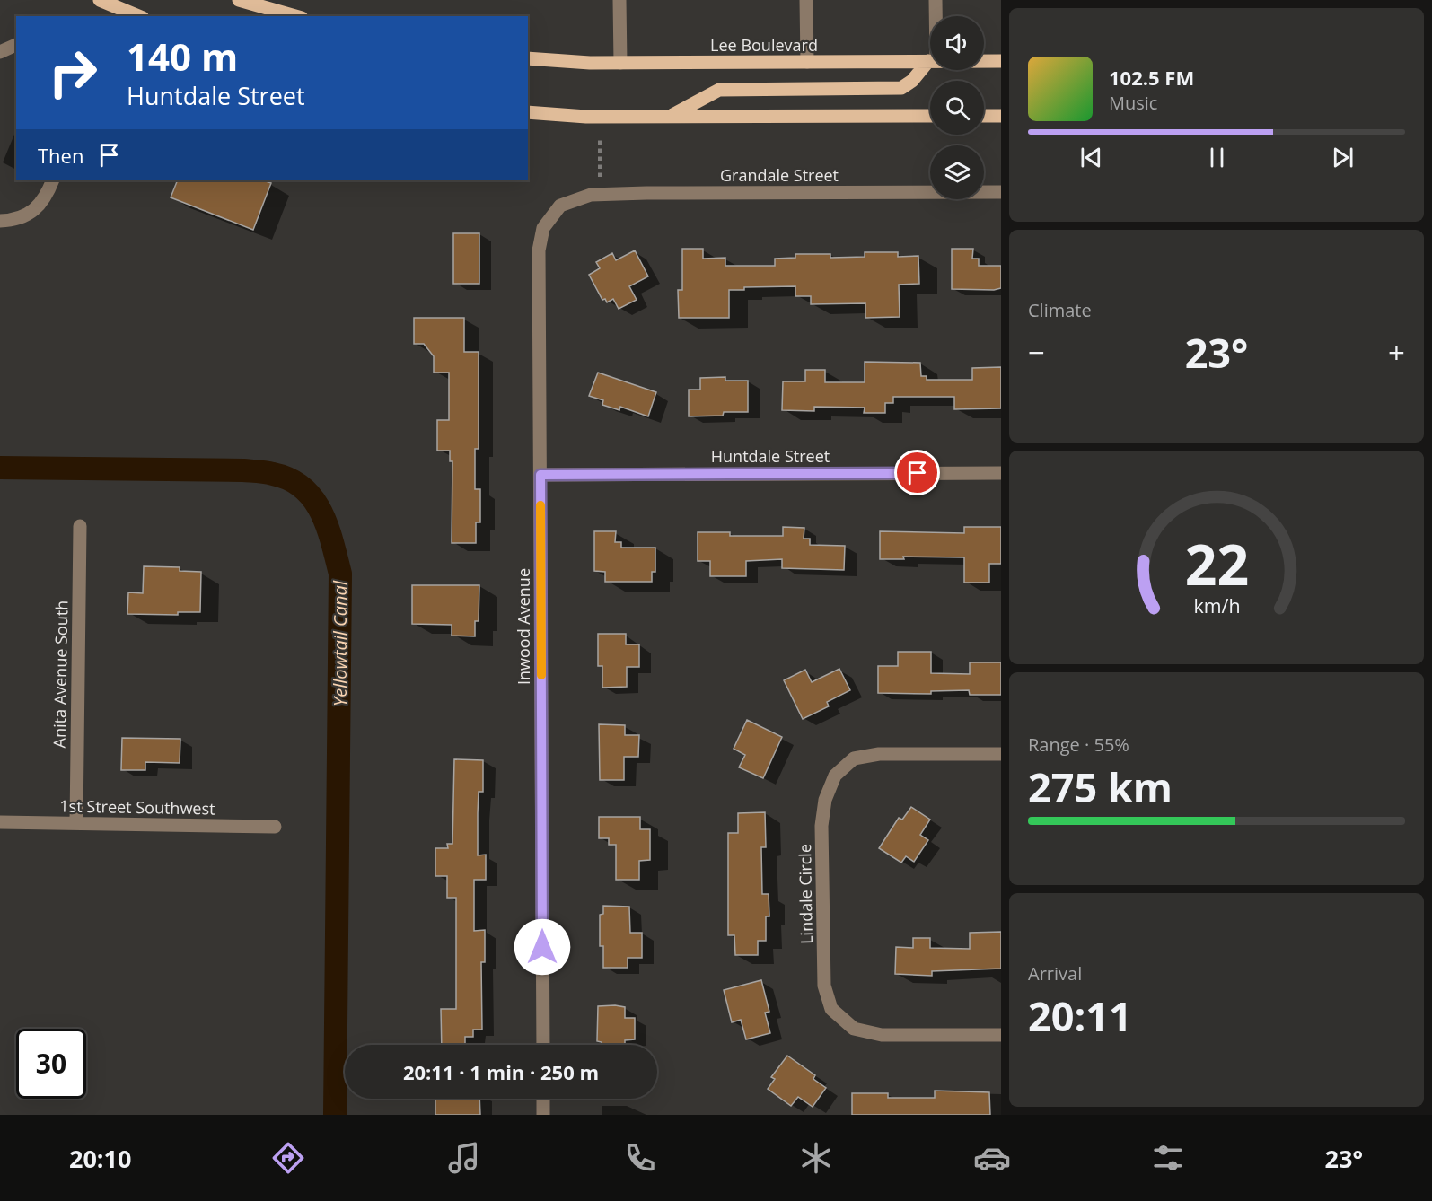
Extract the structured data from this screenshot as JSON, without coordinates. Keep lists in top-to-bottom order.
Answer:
{
  "streets": {
    "main road": ["Lee Boulevard"],
    "street": [
      "Grandale Street",
      "Huntdale Street",
      "Inwood Avenue",
      "Anita Avenue South",
      "1st Street Southwest",
      "Lindale Circle"
    ]
  },
  "crossings": [
    ["Grandale Street", "Inwood Avenue"],
    ["Huntdale Street", "Inwood Avenue"],
    ["Anita Avenue South", "1st Street Southwest"]
  ],
  "water": ["Yellowtail Canal"],
  "page": {
    "turn": ["140 m", "Huntdale Street"],
    "song": ["102.5 FM", "Music"],
    "then": "Then",
    "tile": [
      "Climate",
      ["Range · 55%", "275 km"],
      ["Arrival", "20:11"]
    ],
    "heat": ["−", "23°", "+"],
    "limit": "30",
    "trip": "20:11 · 1 min · 250 m",
    "tabs": ["20:10", "23°"],
    "gauge": ["22", "km/h"]
  }
}
